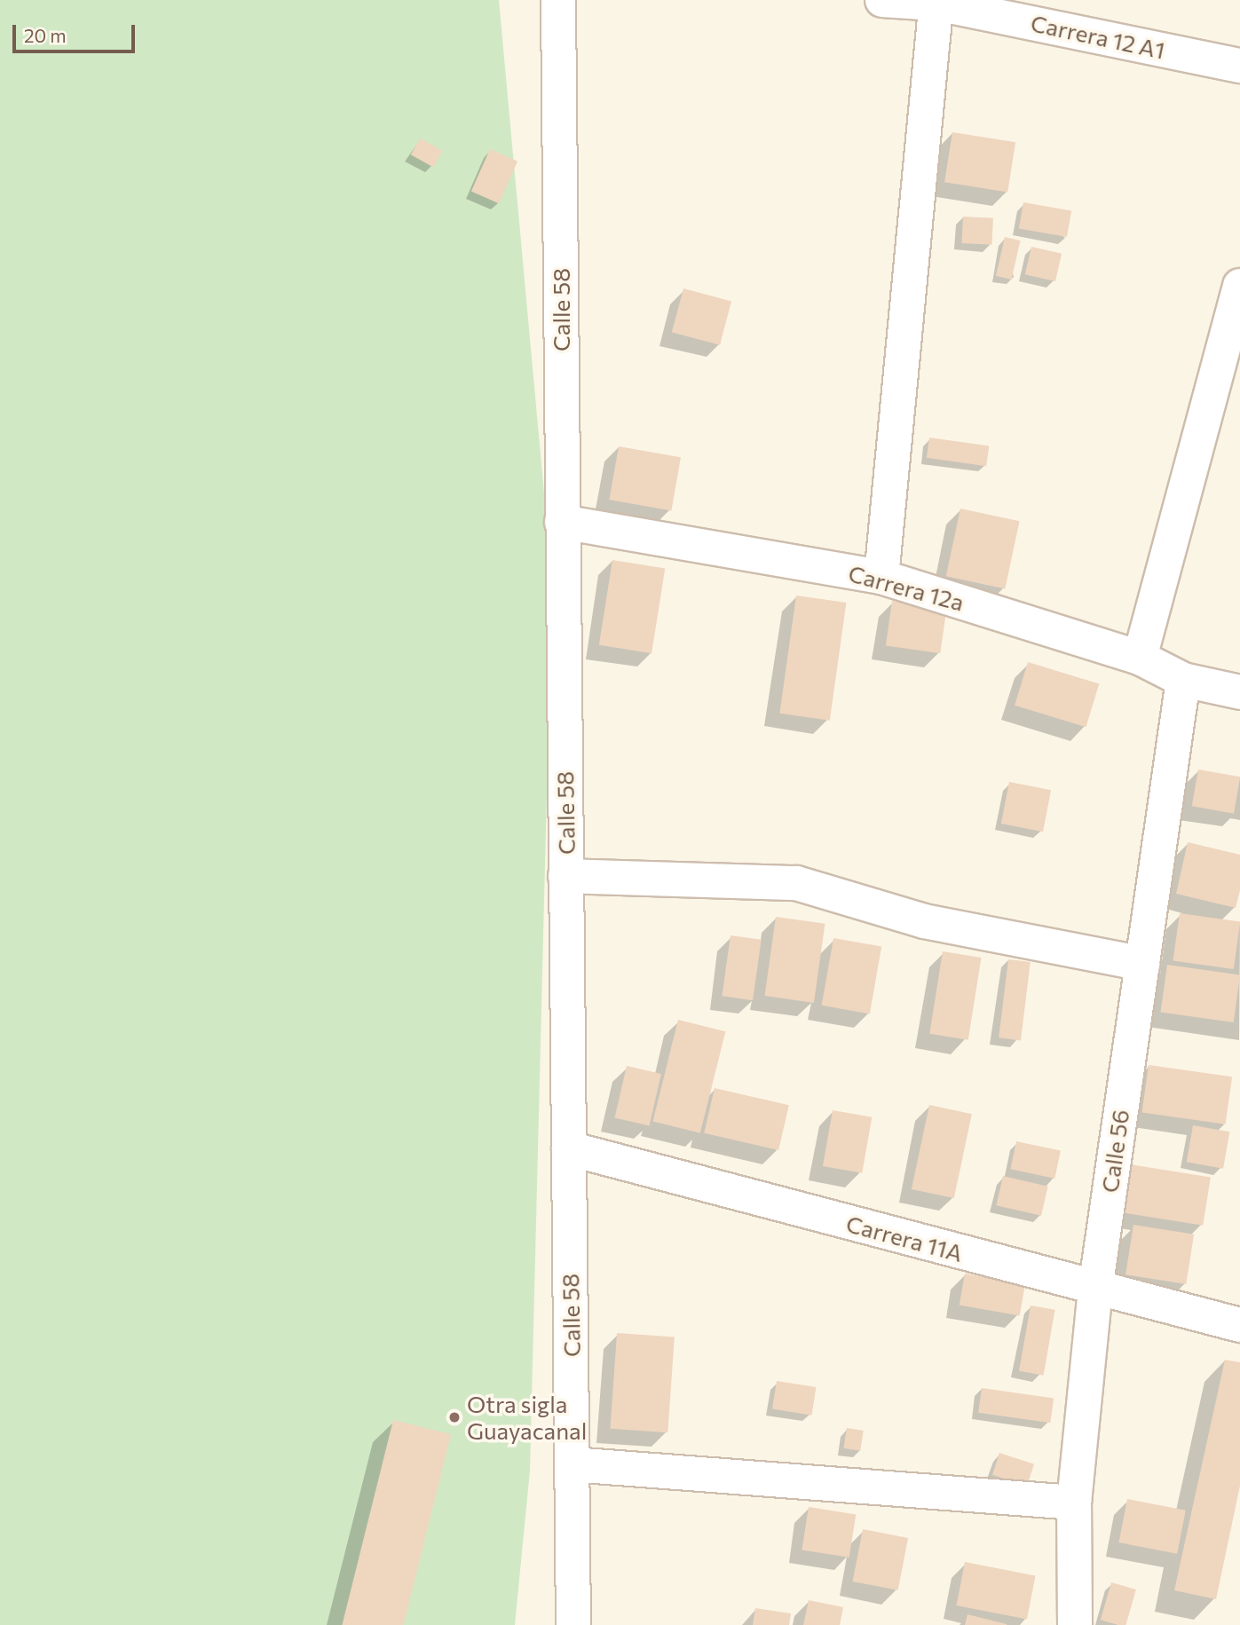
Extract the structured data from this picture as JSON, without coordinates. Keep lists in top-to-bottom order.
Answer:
{
  "streets": {
    "street": [
      "Carrera 12 A1",
      "Calle 58",
      "Carrera 12a",
      "Calle 56",
      "Carrera 11A"
    ]
  },
  "crossings": [
    ["Calle 58", "Carrera 12a"],
    ["Calle 58", "Carrera 11A"],
    ["Carrera 12a", "Calle 56"],
    ["Calle 56", "Carrera 11A"]
  ],
  "places": ["Otra sigla Guayacanal"],
  "scale_bar": "20 m"
}
